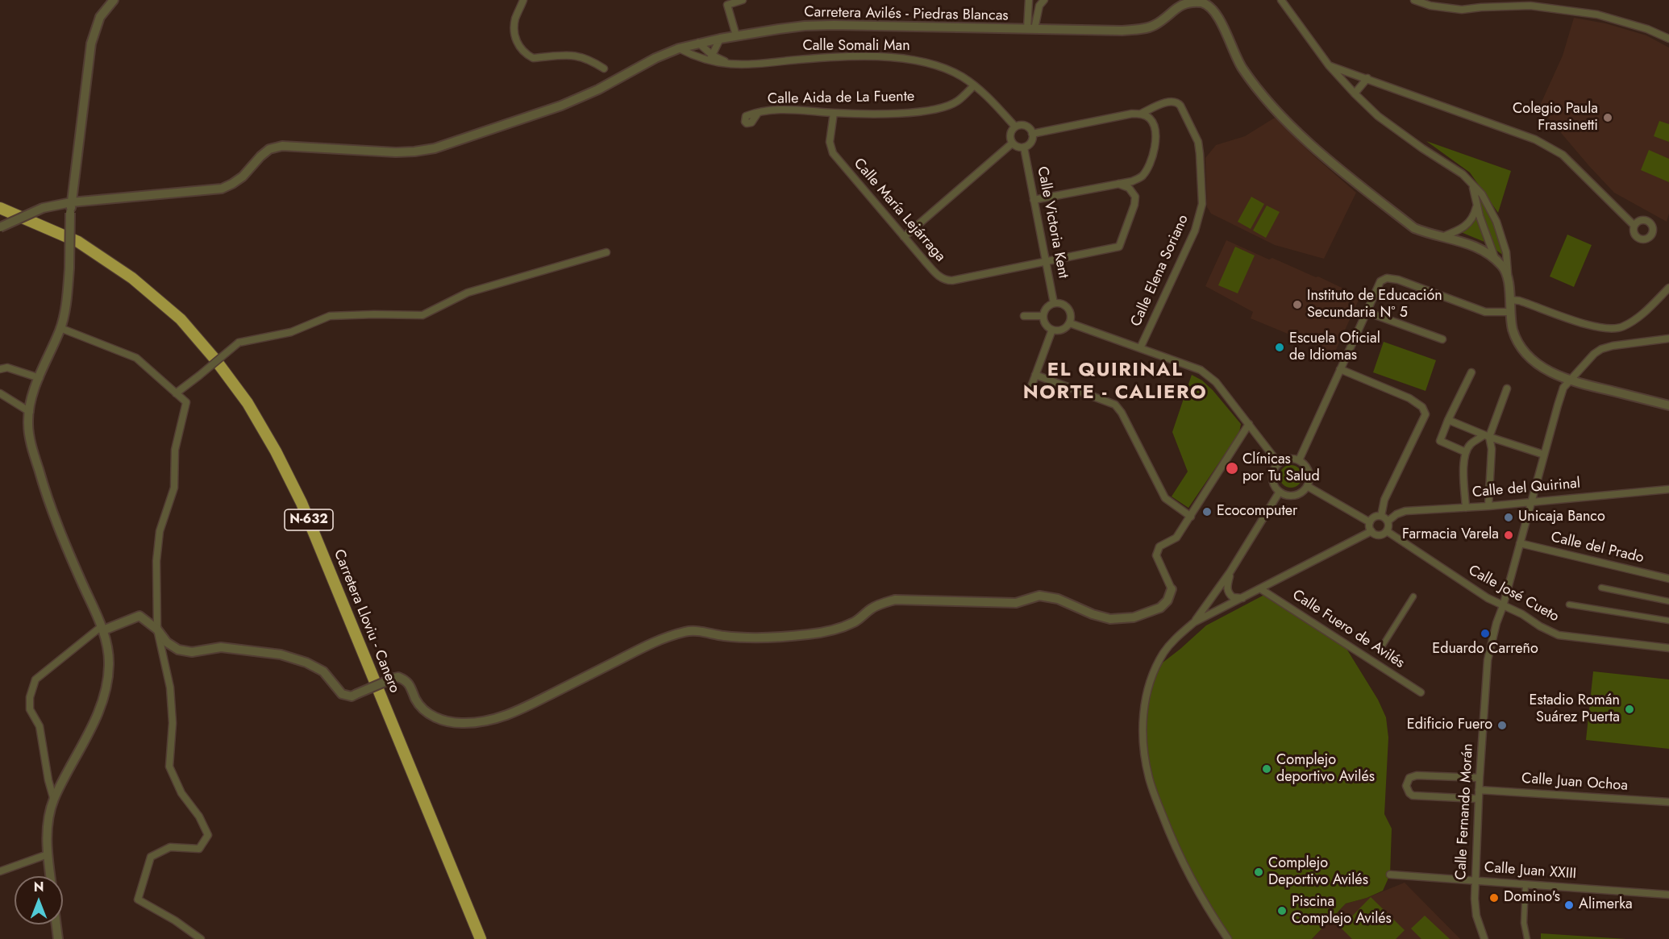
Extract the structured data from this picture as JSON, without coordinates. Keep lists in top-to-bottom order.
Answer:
{
  "streets": {
    "highway": ["N-632", "Carretera Lloviu - Canero"],
    "street": [
      "Carretera Avilés - Piedras Blancas",
      "Calle Somali Man",
      "Calle Aida de La Fuente",
      "Calle María Lejárraga",
      "Calle Victoria Kent",
      "Calle Elena Soriano",
      "Calle del Quirinal",
      "Calle del Prado",
      "Calle José Cueto",
      "Calle Fuero de Avilés",
      "Calle Juan Ochoa",
      "Calle Fernando Morán",
      "Calle Juan XXIII"
    ]
  },
  "crossings": [
    ["Carretera Avilés - Piedras Blancas", "Calle Somali Man"],
    ["Calle Somali Man", "Calle Aida de La Fuente"],
    ["Calle Somali Man", "Calle Victoria Kent"],
    ["Calle Aida de La Fuente", "Calle María Lejárraga"],
    ["Calle María Lejárraga", "Calle Victoria Kent"],
    ["Calle del Quirinal", "Calle José Cueto"],
    ["Calle del Quirinal", "Calle Fuero de Avilés"],
    ["Calle del Quirinal", "Calle Fernando Morán"],
    ["Calle del Prado", "Calle Fernando Morán"],
    ["Calle José Cueto", "Calle Fuero de Avilés"],
    ["Calle José Cueto", "Calle Fernando Morán"],
    ["Calle Juan Ochoa", "Calle Fernando Morán"],
    ["Calle Fernando Morán", "Calle Juan XXIII"]
  ],
  "districts": ["EL QUIRINAL NORTE - CALIERO"],
  "places": [
    "Colegio Paula Frassinetti",
    "Instituto de Educación Secundaria Nº 5",
    "Escuela Oficial de Idiomas",
    "Clínicas por Tu Salud",
    "Ecocomputer",
    "Unicaja Banco",
    "Farmacia Varela",
    "Eduardo Carreño",
    "Estadio Román Suárez Puerta",
    "Edificio Fuero",
    "Complejo deportivo Avilés",
    "Complejo Deportivo Avilés",
    "Domino's",
    "Alimerka",
    "Piscina Complejo Avilés"
  ],
  "north": "top"
}
